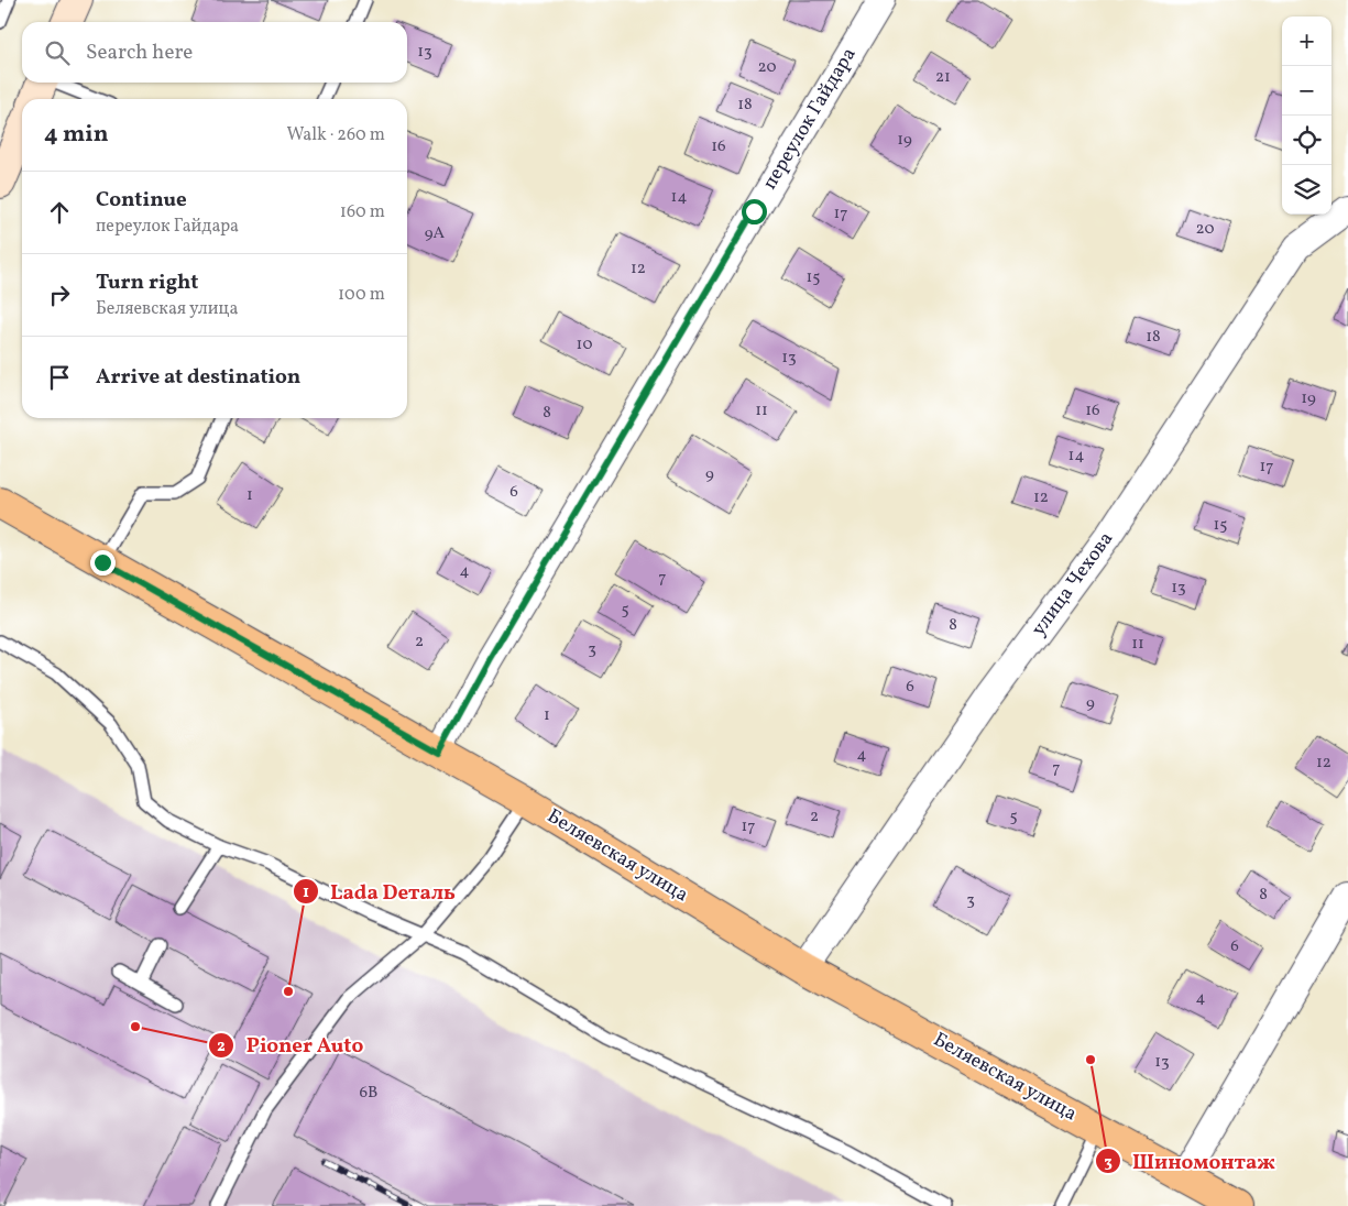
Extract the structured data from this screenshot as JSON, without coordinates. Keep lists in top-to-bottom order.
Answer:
{
  "streets": {
    "main road": ["Беляевская улица"],
    "street": ["переулок Гайдара", "улица Чехова"]
  },
  "crossings": [
    ["переулок Гайдара", "Беляевская улица"],
    ["улица Чехова", "Беляевская улица"]
  ],
  "places": ["Lada Dеталь", "Pioner Auto", "Шиномонтаж"],
  "house_numbers": [
    "13",
    "20",
    "21",
    "18",
    "19",
    "16",
    "14",
    "17",
    "20",
    "9А",
    "12",
    "15",
    "18",
    "10",
    "13",
    "19",
    "11",
    "16",
    "8",
    "14",
    "17",
    "9",
    "6",
    "1",
    "12",
    "15",
    "4",
    "7",
    "13",
    "5",
    "8",
    "2",
    "11",
    "3",
    "6",
    "9",
    "1",
    "4",
    "12",
    "7",
    "2",
    "5",
    "17",
    "8",
    "3",
    "6",
    "4",
    "13",
    "6В"
  ],
  "page": {
    "map_buttons": ["+", "−"],
    "search": "Search here",
    "heading": ["4 min", "Walk · 260 m"],
    "list": [
      ["Continue", "переулок Гайдара", "160 m"],
      ["Turn right", "Беляевская улица", "100 m"],
      "Arrive at destination"
    ]
  }
}
